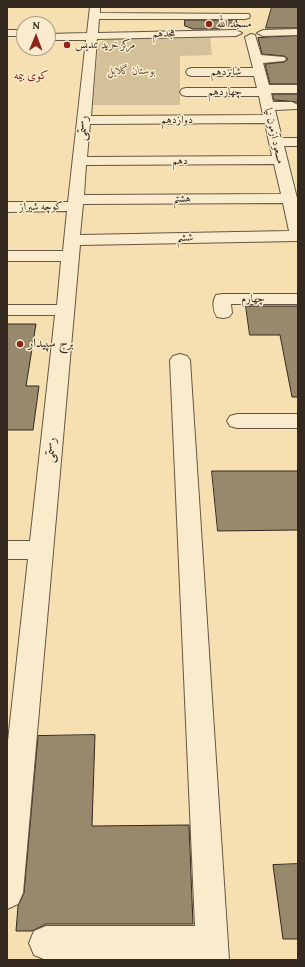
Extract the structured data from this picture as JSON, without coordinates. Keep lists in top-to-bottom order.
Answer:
{
  "streets": {
    "street": [
      "هجدهم",
      "شانزدهم",
      "چهاردهم",
      "دوازدهم",
      "رستمی",
      "مسعود آزمون نیا",
      "دهم",
      "هشتم",
      "کوچه شیراز",
      "ششم",
      "چهارم"
    ]
  },
  "crossings": [
    ["هجدهم", "رستمی"],
    ["هجدهم", "مسعود آزمون نیا"],
    ["شانزدهم", "مسعود آزمون نیا"],
    ["چهاردهم", "مسعود آزمون نیا"],
    ["دوازدهم", "رستمی"],
    ["دوازدهم", "مسعود آزمون نیا"],
    ["رستمی", "دهم"],
    ["رستمی", "هشتم"],
    ["رستمی", "کوچه شیراز"],
    ["رستمی", "ششم"],
    ["مسعود آزمون نیا", "دهم"],
    ["مسعود آزمون نیا", "هشتم"],
    ["مسعود آزمون نیا", "ششم"],
    ["هشتم", "کوچه شیراز"]
  ],
  "districts": ["کوی بیمه"],
  "parks": ["بوستان گلایل"],
  "places": ["مسجد الله", "مرکز خرید تندیس", "برج سپیدار"],
  "north": "top"
}
